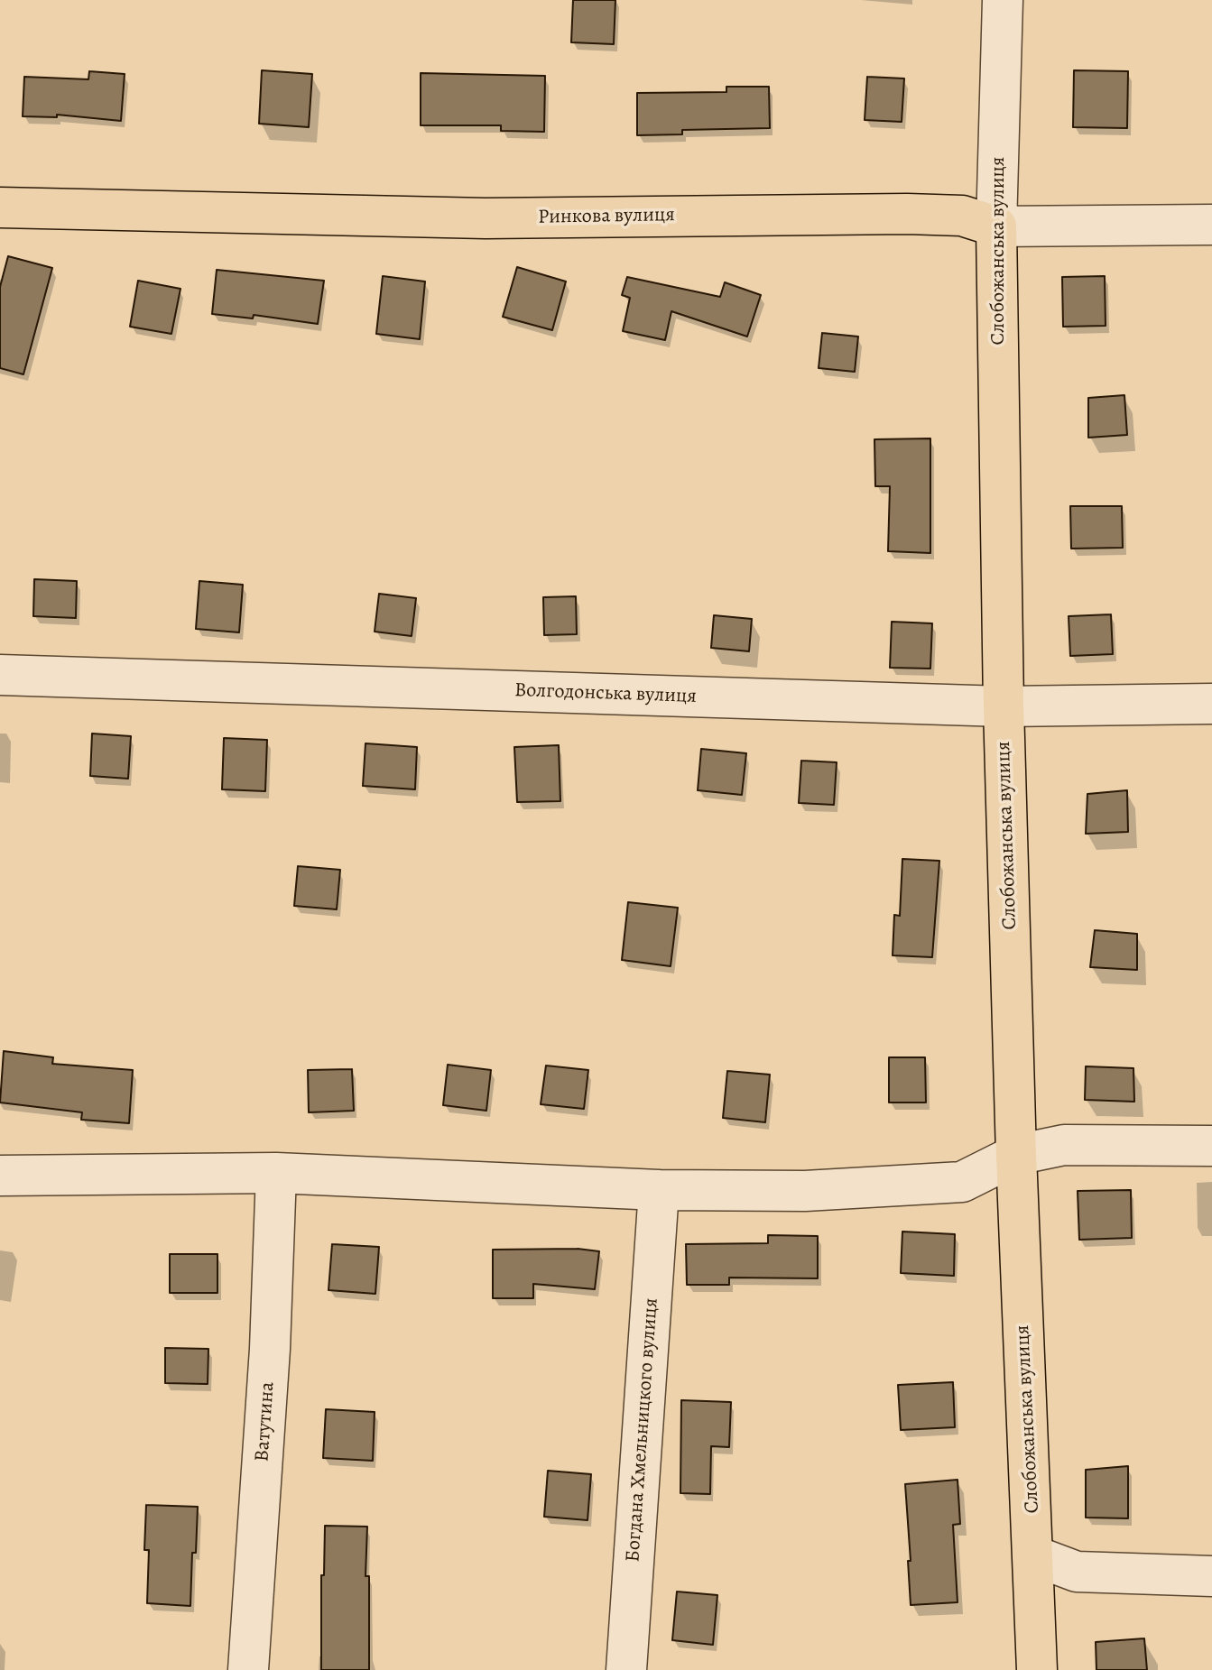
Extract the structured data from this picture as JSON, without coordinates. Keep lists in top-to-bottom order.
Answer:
{
  "streets": {
    "main road": ["Ринкова вулиця", "Слобожанська вулиця"],
    "street": ["Волгодонська вулиця", "Ватутина", "Богдана Хмельницкого вулиця"]
  },
  "crossings": [
    ["Ринкова вулиця", "Слобожанська вулиця"],
    ["Слобожанська вулиця", "Волгодонська вулиця"]
  ]
}
